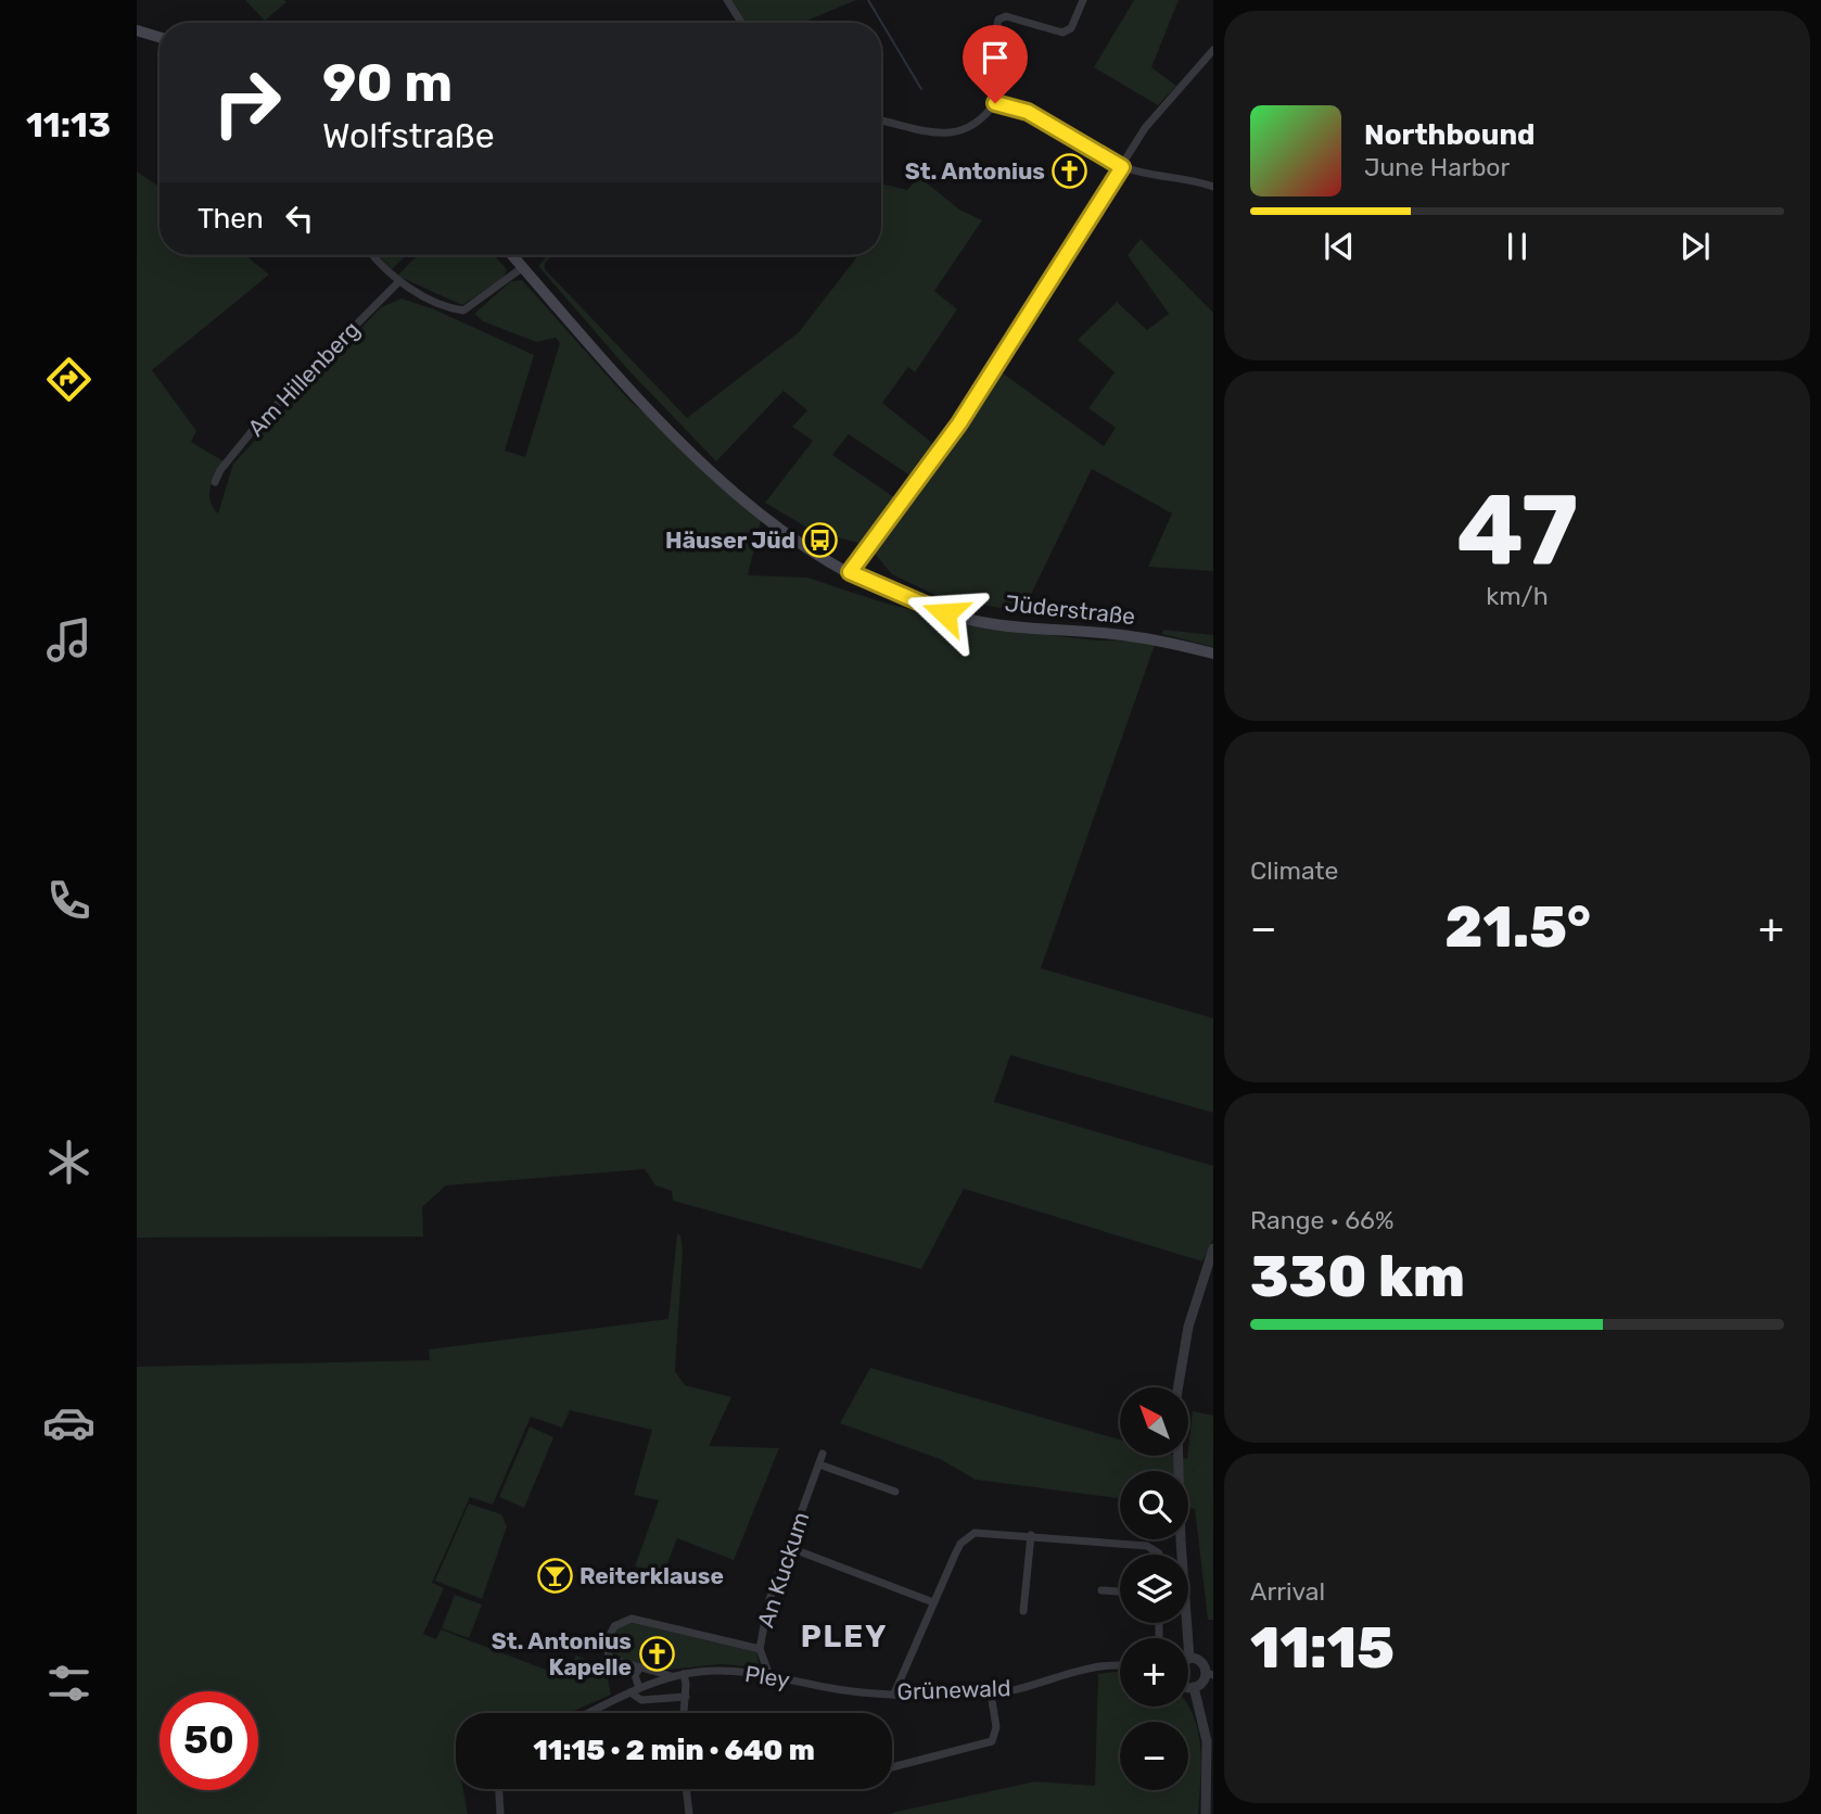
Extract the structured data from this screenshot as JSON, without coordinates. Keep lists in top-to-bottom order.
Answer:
{
  "streets": {
    "main road": ["Jüderstraße"],
    "street": [
      "Am Hillenberg",
      "An Kuckum",
      "Pley",
      "Grünewald"
    ]
  },
  "crossings": [
    ["An Kuckum", "Pley"],
    ["Pley", "Grünewald"]
  ],
  "districts": ["PLEY"],
  "places": {
    "church": ["St. Antonius", "St. Antonius Kapelle"],
    "bus stop": ["Häuser Jüd"],
    "bar": ["Reiterklause"]
  },
  "north": "top left",
  "page": {
    "tabs": "11:13",
    "turn": ["90 m", "Wolfstraße"],
    "song": ["Northbound", "June Harbor"],
    "then": "Then",
    "tile": [
      ["47", "km/h"],
      "Climate",
      ["Range · 66%", "330 km"],
      ["Arrival", "11:15"]
    ],
    "heat": ["−", "21.5°", "+"],
    "map_buttons": ["+", "−"],
    "limit": "50",
    "trip": "11:15 · 2 min · 640 m"
  }
}
